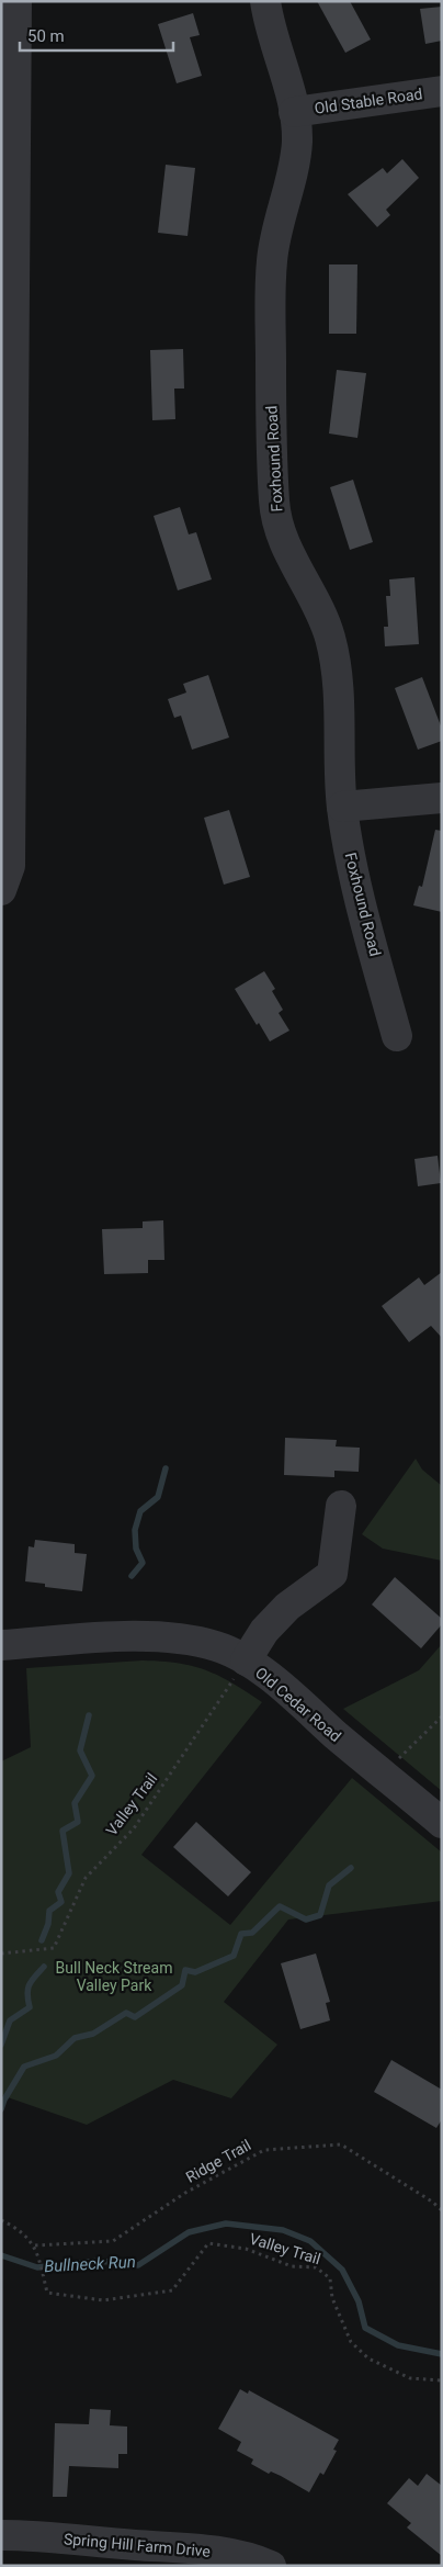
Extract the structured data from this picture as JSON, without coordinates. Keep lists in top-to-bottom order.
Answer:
{
  "streets": {
    "street": [
      "Old Stable Road",
      "Foxhound Road",
      "Old Cedar Road",
      "Spring Hill Farm Drive"
    ],
    "path": ["Valley Trail", "Ridge Trail"]
  },
  "crossings": [
    ["Old Stable Road", "Foxhound Road"],
    ["Old Cedar Road", "Valley Trail"],
    ["Valley Trail", "Ridge Trail"]
  ],
  "water": ["Bullneck Run"],
  "parks": ["Bull Neck Stream Valley Park"],
  "scale_bar": "50 m"
}
